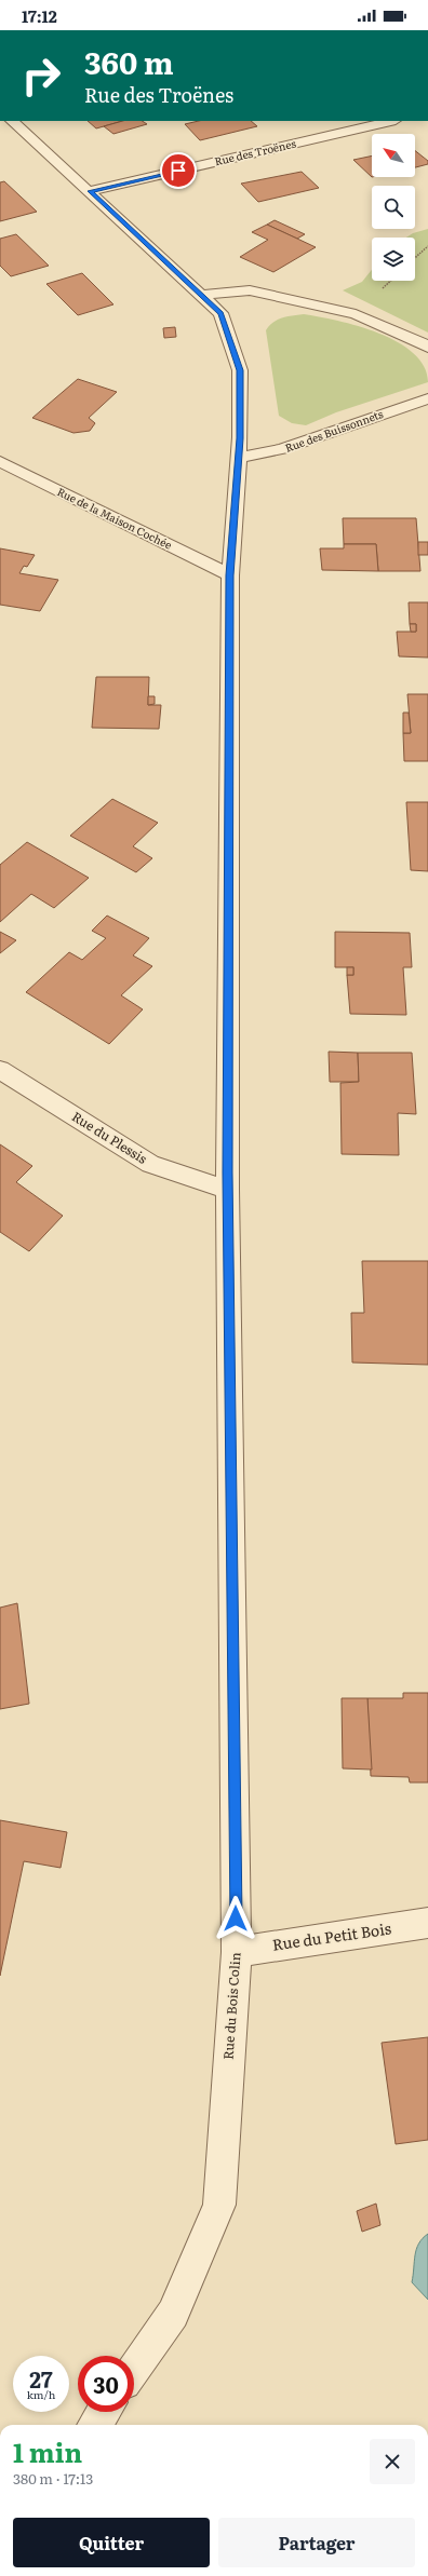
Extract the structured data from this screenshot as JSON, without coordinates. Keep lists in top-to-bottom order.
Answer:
{
  "streets": {
    "street": [
      "Rue des Troënes",
      "Rue des Buissonnets",
      "Rue de la Maison Cochée",
      "Rue du Plessis",
      "Rue du Petit Bois",
      "Rue du Bois Colin"
    ]
  },
  "crossings": [
    ["Rue des Troënes", "Rue du Bois Colin"],
    ["Rue des Buissonnets", "Rue du Bois Colin"],
    ["Rue de la Maison Cochée", "Rue du Bois Colin"],
    ["Rue du Plessis", "Rue du Bois Colin"],
    ["Rue du Petit Bois", "Rue du Bois Colin"]
  ],
  "north": "top left",
  "page": {
    "status": "17:12",
    "turn": ["360 m", "Rue des Troënes"],
    "speed": "27 km/h",
    "limit": "30",
    "heading": ["1 min", "380 m · 17:13"],
    "buttons": ["Quitter", "Partager"]
  }
}
